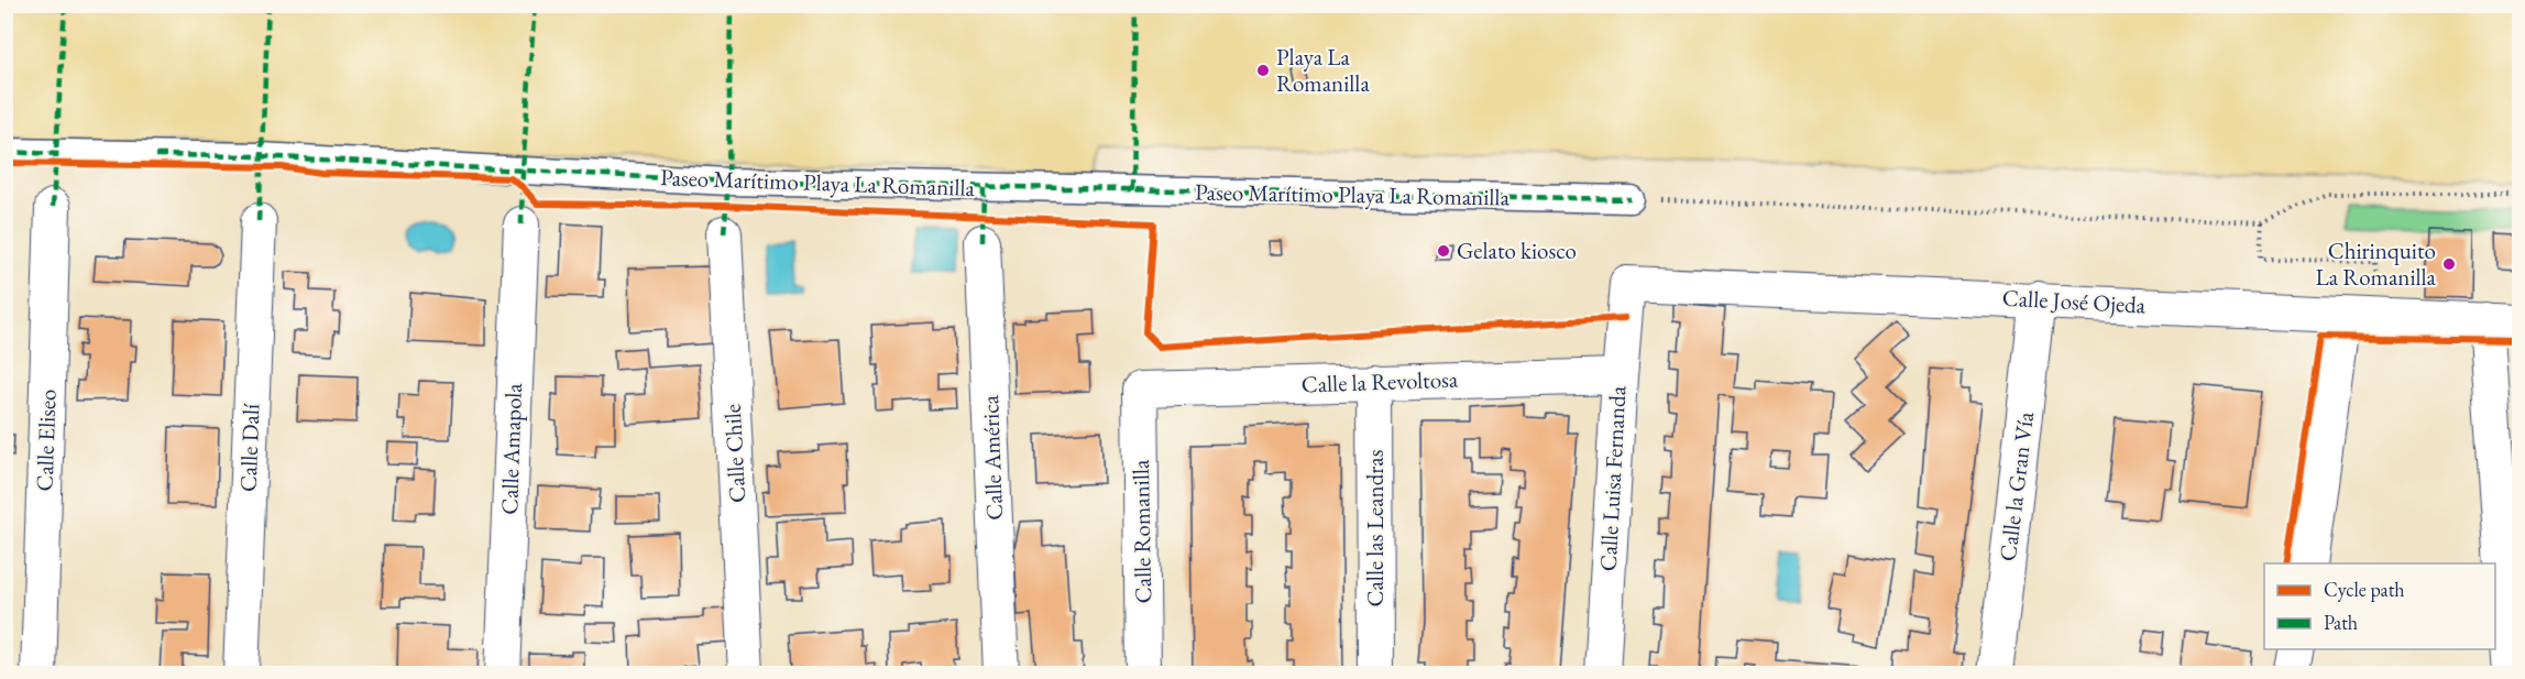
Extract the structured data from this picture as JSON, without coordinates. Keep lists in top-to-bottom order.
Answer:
{
  "streets": {
    "street": [
      "Paseo Marítimo Playa La Romanilla",
      "Calle José Ojeda",
      "Calle la Revoltosa",
      "Calle Eliseo",
      "Calle Dalí",
      "Calle Amapola",
      "Calle Chile",
      "Calle América",
      "Calle Luisa Fernanda",
      "Calle la Gran Vía",
      "Calle las Leandras",
      "Calle Romanilla"
    ]
  },
  "crossings": [
    ["Calle José Ojeda", "Calle Luisa Fernanda"],
    ["Calle José Ojeda", "Calle la Gran Vía"],
    ["Calle la Revoltosa", "Calle Luisa Fernanda"],
    ["Calle la Revoltosa", "Calle las Leandras"],
    ["Calle la Revoltosa", "Calle Romanilla"]
  ],
  "places": ["Playa La Romanilla", "Gelato kiosco", "Chirinquito La Romanilla"],
  "legend": ["Cycle path", "Path"]
}
